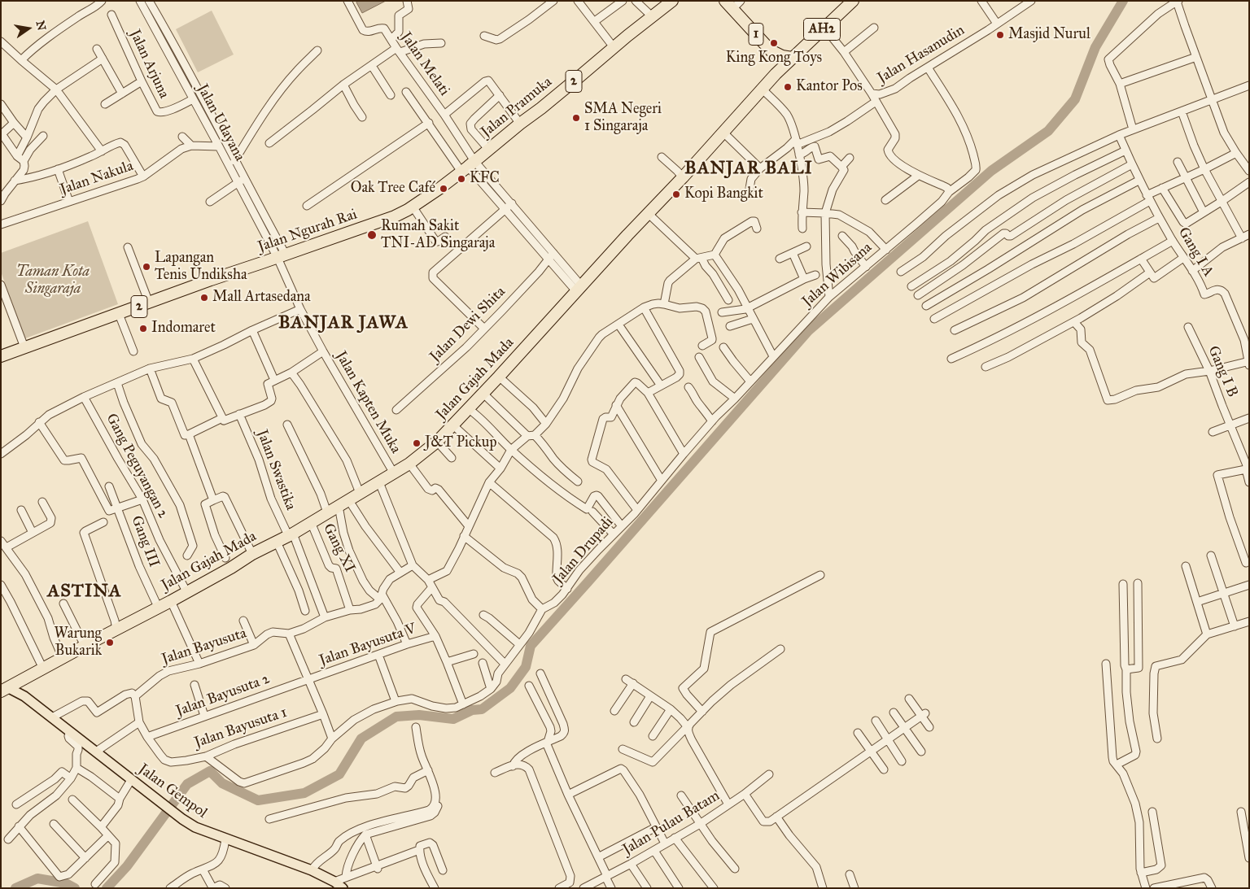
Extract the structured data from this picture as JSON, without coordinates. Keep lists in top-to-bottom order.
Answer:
{
  "streets": {
    "highway": [
      "AH2",
      "1",
      "2",
      "Jalan Pramuka",
      "Jalan Ngurah Rai",
      "Jalan Gajah Mada"
    ],
    "main road": ["Jalan Gempol"],
    "street": [
      "Jalan Hasanudin",
      "Jalan Arjuna",
      "Jalan Melati",
      "Jalan Udayana",
      "Jalan Nakula",
      "Gang I A",
      "Jalan Wibisana",
      "Jalan Dewi Shita",
      "Gang I B",
      "Jalan Kapten Muka",
      "Gang Peguyangan 2",
      "Jalan Swastika",
      "Gang III",
      "Gang XI",
      "Jalan Drupadi",
      "Jalan Bayusuta V",
      "Jalan Bayusuta",
      "Jalan Bayusuta 2",
      "Jalan Bayusuta 1",
      "Jalan Pulau Batam"
    ]
  },
  "crossings": [
    ["AH2", "1"],
    ["AH2", "Jalan Hasanudin"],
    ["AH2", "Jalan Gajah Mada"],
    ["1", "Jalan Gajah Mada"],
    ["Jalan Hasanudin", "Jalan Wibisana"],
    ["Jalan Arjuna", "Jalan Udayana"],
    ["Jalan Melati", "Jalan Pramuka"],
    ["Jalan Melati", "Jalan Ngurah Rai"],
    ["Jalan Pramuka", "Jalan Ngurah Rai"],
    ["Jalan Udayana", "Jalan Nakula"],
    ["Jalan Udayana", "Jalan Ngurah Rai"],
    ["Jalan Udayana", "Jalan Kapten Muka"],
    ["Jalan Ngurah Rai", "Jalan Kapten Muka"],
    ["Jalan Wibisana", "Jalan Drupadi"],
    ["Jalan Gajah Mada", "Jalan Kapten Muka"],
    ["Jalan Gajah Mada", "Gang Peguyangan 2"],
    ["Jalan Gajah Mada", "Jalan Swastika"],
    ["Jalan Gajah Mada", "Gang III"],
    ["Jalan Gajah Mada", "Gang XI"],
    ["Jalan Gajah Mada", "Jalan Gempol"],
    ["Jalan Swastika", "Jalan Bayusuta"],
    ["Gang XI", "Jalan Bayusuta"],
    ["Jalan Drupadi", "Jalan Bayusuta V"],
    ["Jalan Drupadi", "Jalan Bayusuta 1"],
    ["Jalan Bayusuta V", "Jalan Bayusuta 2"],
    ["Jalan Bayusuta 2", "Jalan Bayusuta 1"]
  ],
  "districts": ["BANJAR BALI", "BANJAR JAWA", "ASTINA"],
  "parks": ["Taman Kota Singaraja"],
  "places": [
    "Masjid Nurul",
    "King Kong Toys",
    "Kantor Pos",
    "SMA Negeri 1 Singaraja",
    "KFC",
    "Oak Tree Café",
    "Kopi Bangkit",
    "Rumah Sakit TNI-AD Singaraja",
    "Lapangan Tenis Undiksha",
    "Mall Artasedana",
    "Indomaret",
    "J&T Pickup",
    "Warung Bukarik"
  ],
  "north": "right"
}
